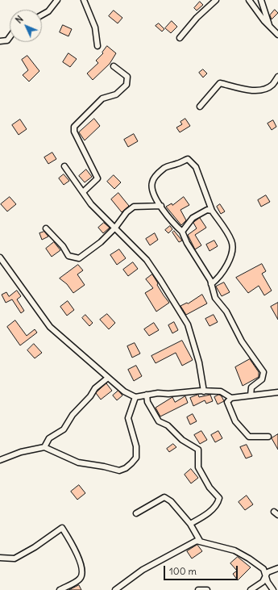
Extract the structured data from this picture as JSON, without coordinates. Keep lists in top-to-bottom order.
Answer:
{
  "scale_bar": "100 m",
  "north": "top left"
}
